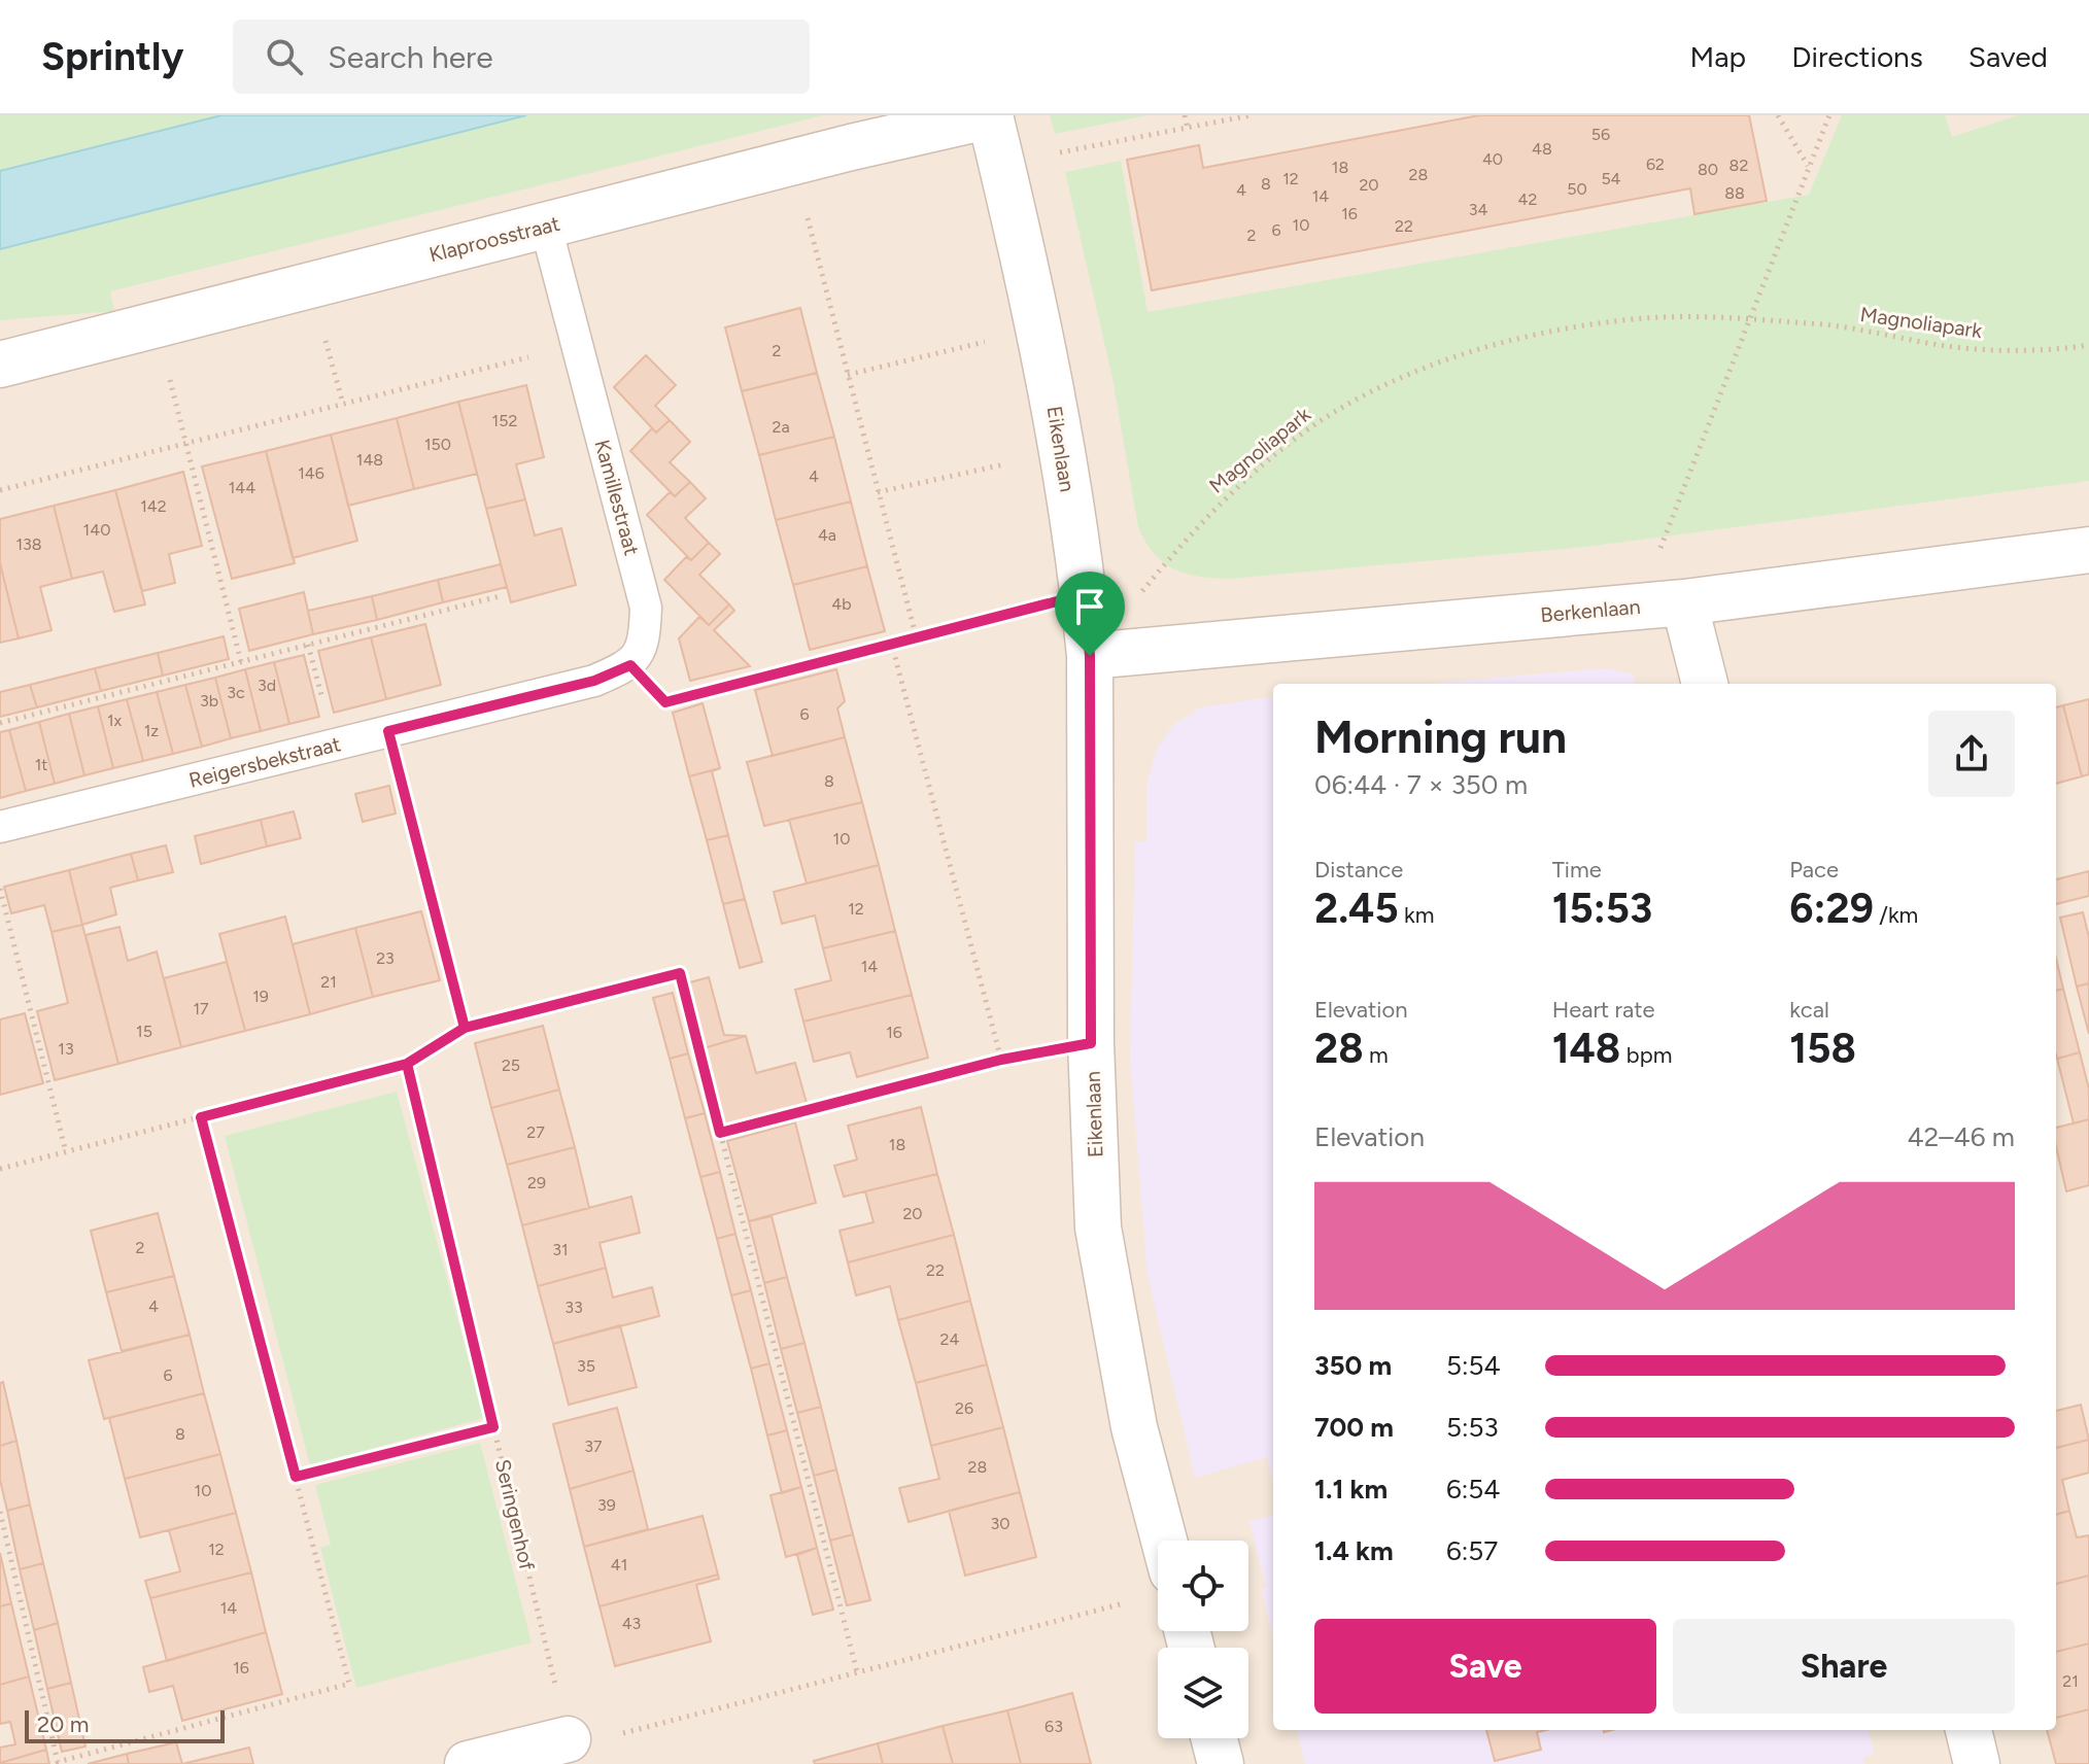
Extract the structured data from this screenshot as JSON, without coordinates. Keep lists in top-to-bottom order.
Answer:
{
  "streets": {
    "street": ["Klaproosstraat", "Eikenlaan", "Berkenlaan"],
    "lane": ["Kamillestraat", "Reigersbekstraat"],
    "path": ["Magnoliapark", "Seringenhof"]
  },
  "crossings": [
    ["Klaproosstraat", "Eikenlaan"],
    ["Klaproosstraat", "Kamillestraat"],
    ["Magnoliapark", "Eikenlaan"],
    ["Magnoliapark", "Berkenlaan"],
    ["Eikenlaan", "Berkenlaan"],
    ["Kamillestraat", "Reigersbekstraat"]
  ],
  "house_numbers": [
    "56",
    "48",
    "40",
    "62",
    "82",
    "18",
    "80",
    "28",
    "12",
    "54",
    "8",
    "20",
    "50",
    "4",
    "88",
    "14",
    "42",
    "34",
    "16",
    "10",
    "22",
    "6",
    "2",
    "2",
    "152",
    "2a",
    "150",
    "148",
    "146",
    "4",
    "144",
    "142",
    "140",
    "4a",
    "138",
    "4b",
    "3d",
    "3c",
    "3b",
    "6",
    "1x",
    "1z",
    "1t",
    "8",
    "10",
    "12",
    "23",
    "14",
    "21",
    "19",
    "17",
    "15",
    "16",
    "13",
    "25",
    "27",
    "18",
    "29",
    "20",
    "2",
    "31",
    "22",
    "4",
    "33",
    "24",
    "35",
    "6",
    "26",
    "8",
    "37",
    "28",
    "10",
    "39",
    "30",
    "12",
    "41",
    "14",
    "43",
    "16",
    "21",
    "63"
  ],
  "scale_bar": "20 m",
  "page": {
    "header": "Sprintly",
    "search": "Search here",
    "nav": ["Map", "Directions", "Saved"],
    "heading": ["Morning run", "06:44 · 7 × 350 m"],
    "stats": [
      ["Distance", "2.45 km"],
      ["Time", "15:53"],
      ["Pace", "6:29 /km"],
      ["Elevation", "28 m"],
      ["Heart rate", "148 bpm"],
      ["kcal", "158"]
    ],
    "chart": ["Elevation", "42–46 m"],
    "list": [
      {
        "name": "350 m",
        "note": "5:54"
      },
      {
        "name": "700 m",
        "note": "5:53"
      },
      {
        "name": "1.1 km",
        "note": "6:54"
      },
      {
        "name": "1.4 km",
        "note": "6:57"
      }
    ],
    "buttons": ["Save", "Share"],
    "scale": "20 m"
  }
}
